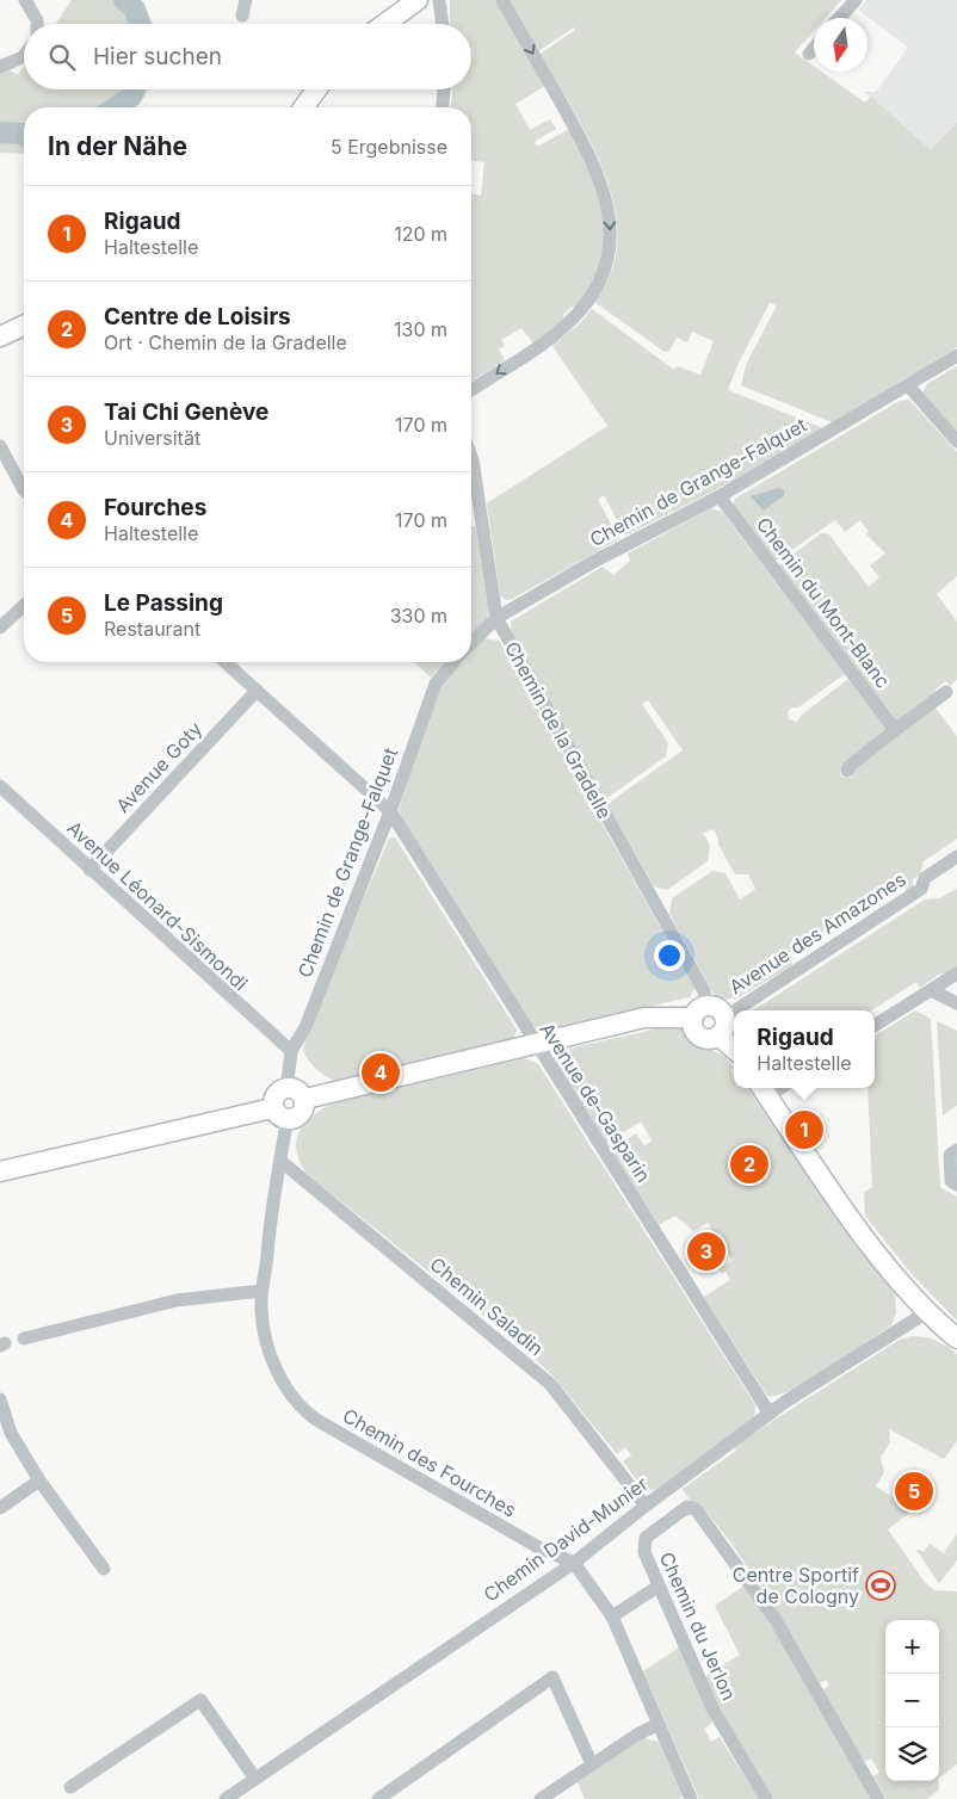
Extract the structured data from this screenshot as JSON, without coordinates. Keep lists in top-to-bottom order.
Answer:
{
  "streets": {
    "street": [
      "Chemin de Grange-Falquet",
      "Chemin du Mont-Blanc",
      "Chemin de la Gradelle",
      "Avenue Goty",
      "Avenue Léonard-Sismondi",
      "Avenue des Amazones",
      "Avenue de-Gasparin",
      "Chemin Saladin",
      "Chemin des Fourches",
      "Chemin David-Munier",
      "Chemin du Jerlon"
    ]
  },
  "crossings": [
    ["Chemin de Grange-Falquet", "Chemin du Mont-Blanc"],
    ["Chemin de Grange-Falquet", "Chemin de la Gradelle"],
    ["Chemin de Grange-Falquet", "Avenue Léonard-Sismondi"],
    ["Chemin de Grange-Falquet", "Avenue de-Gasparin"],
    ["Chemin de Grange-Falquet", "Chemin des Fourches"],
    ["Chemin de la Gradelle", "Avenue des Amazones"],
    ["Avenue Goty", "Avenue Léonard-Sismondi"],
    ["Avenue Goty", "Avenue de-Gasparin"],
    ["Avenue de-Gasparin", "Chemin David-Munier"],
    ["Chemin Saladin", "Chemin des Fourches"],
    ["Chemin Saladin", "Chemin David-Munier"],
    ["Chemin des Fourches", "Chemin David-Munier"]
  ],
  "places": {
    "sports": ["Centre Sportif de Cologny"]
  },
  "north": "bottom",
  "page": {
    "search": "Hier suchen",
    "heading": ["In der Nähe", "5 Ergebnisse"],
    "list": [
      {
        "mark": "1",
        "name": "Rigaud",
        "note": "Haltestelle",
        "value": "120 m"
      },
      {
        "mark": "2",
        "name": "Centre de Loisirs",
        "note": "Ort · Chemin de la Gradelle",
        "value": "130 m"
      },
      {
        "mark": "3",
        "name": "Tai Chi Genève",
        "note": "Universität",
        "value": "170 m"
      },
      {
        "mark": "4",
        "name": "Fourches",
        "note": "Haltestelle",
        "value": "170 m"
      },
      {
        "mark": "5",
        "name": "Le Passing",
        "note": "Restaurant",
        "value": "330 m"
      }
    ],
    "popup": ["Rigaud", "Haltestelle"],
    "pins": [
      "4",
      "1",
      "2",
      "3",
      "5"
    ],
    "map_buttons": ["+", "−"]
  }
}
